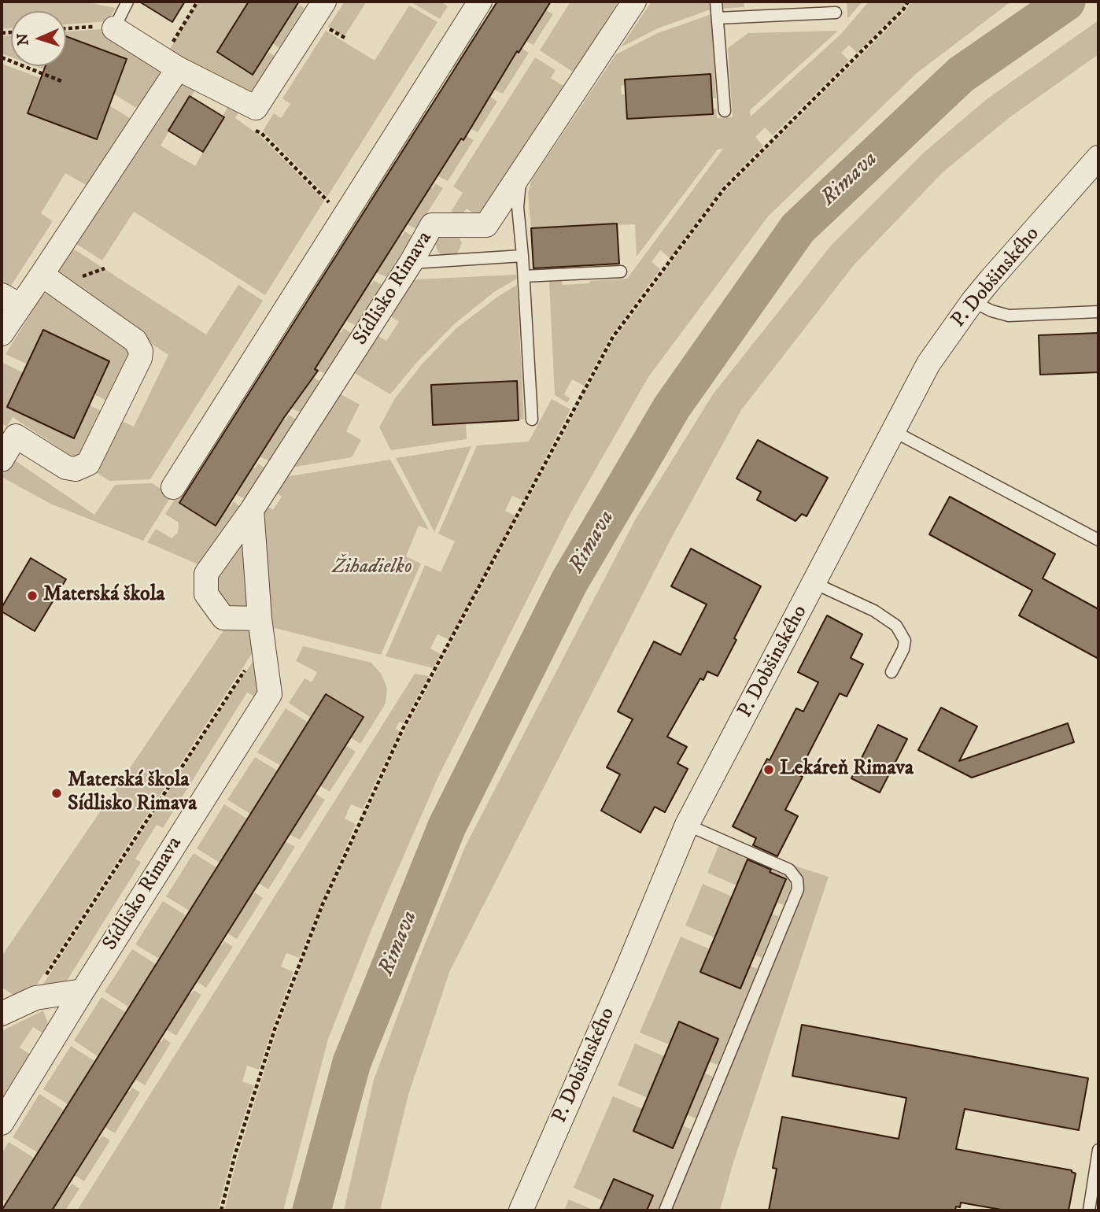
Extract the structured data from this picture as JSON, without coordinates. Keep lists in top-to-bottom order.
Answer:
{
  "streets": {
    "street": ["P. Dobšinského", "Sídlisko Rimava"]
  },
  "water": ["Rimava"],
  "parks": ["Žihadielko"],
  "places": ["Materská škola", "Lekáreň Rimava", "Materská škola Sídlisko Rimava"],
  "north": "left"
}
